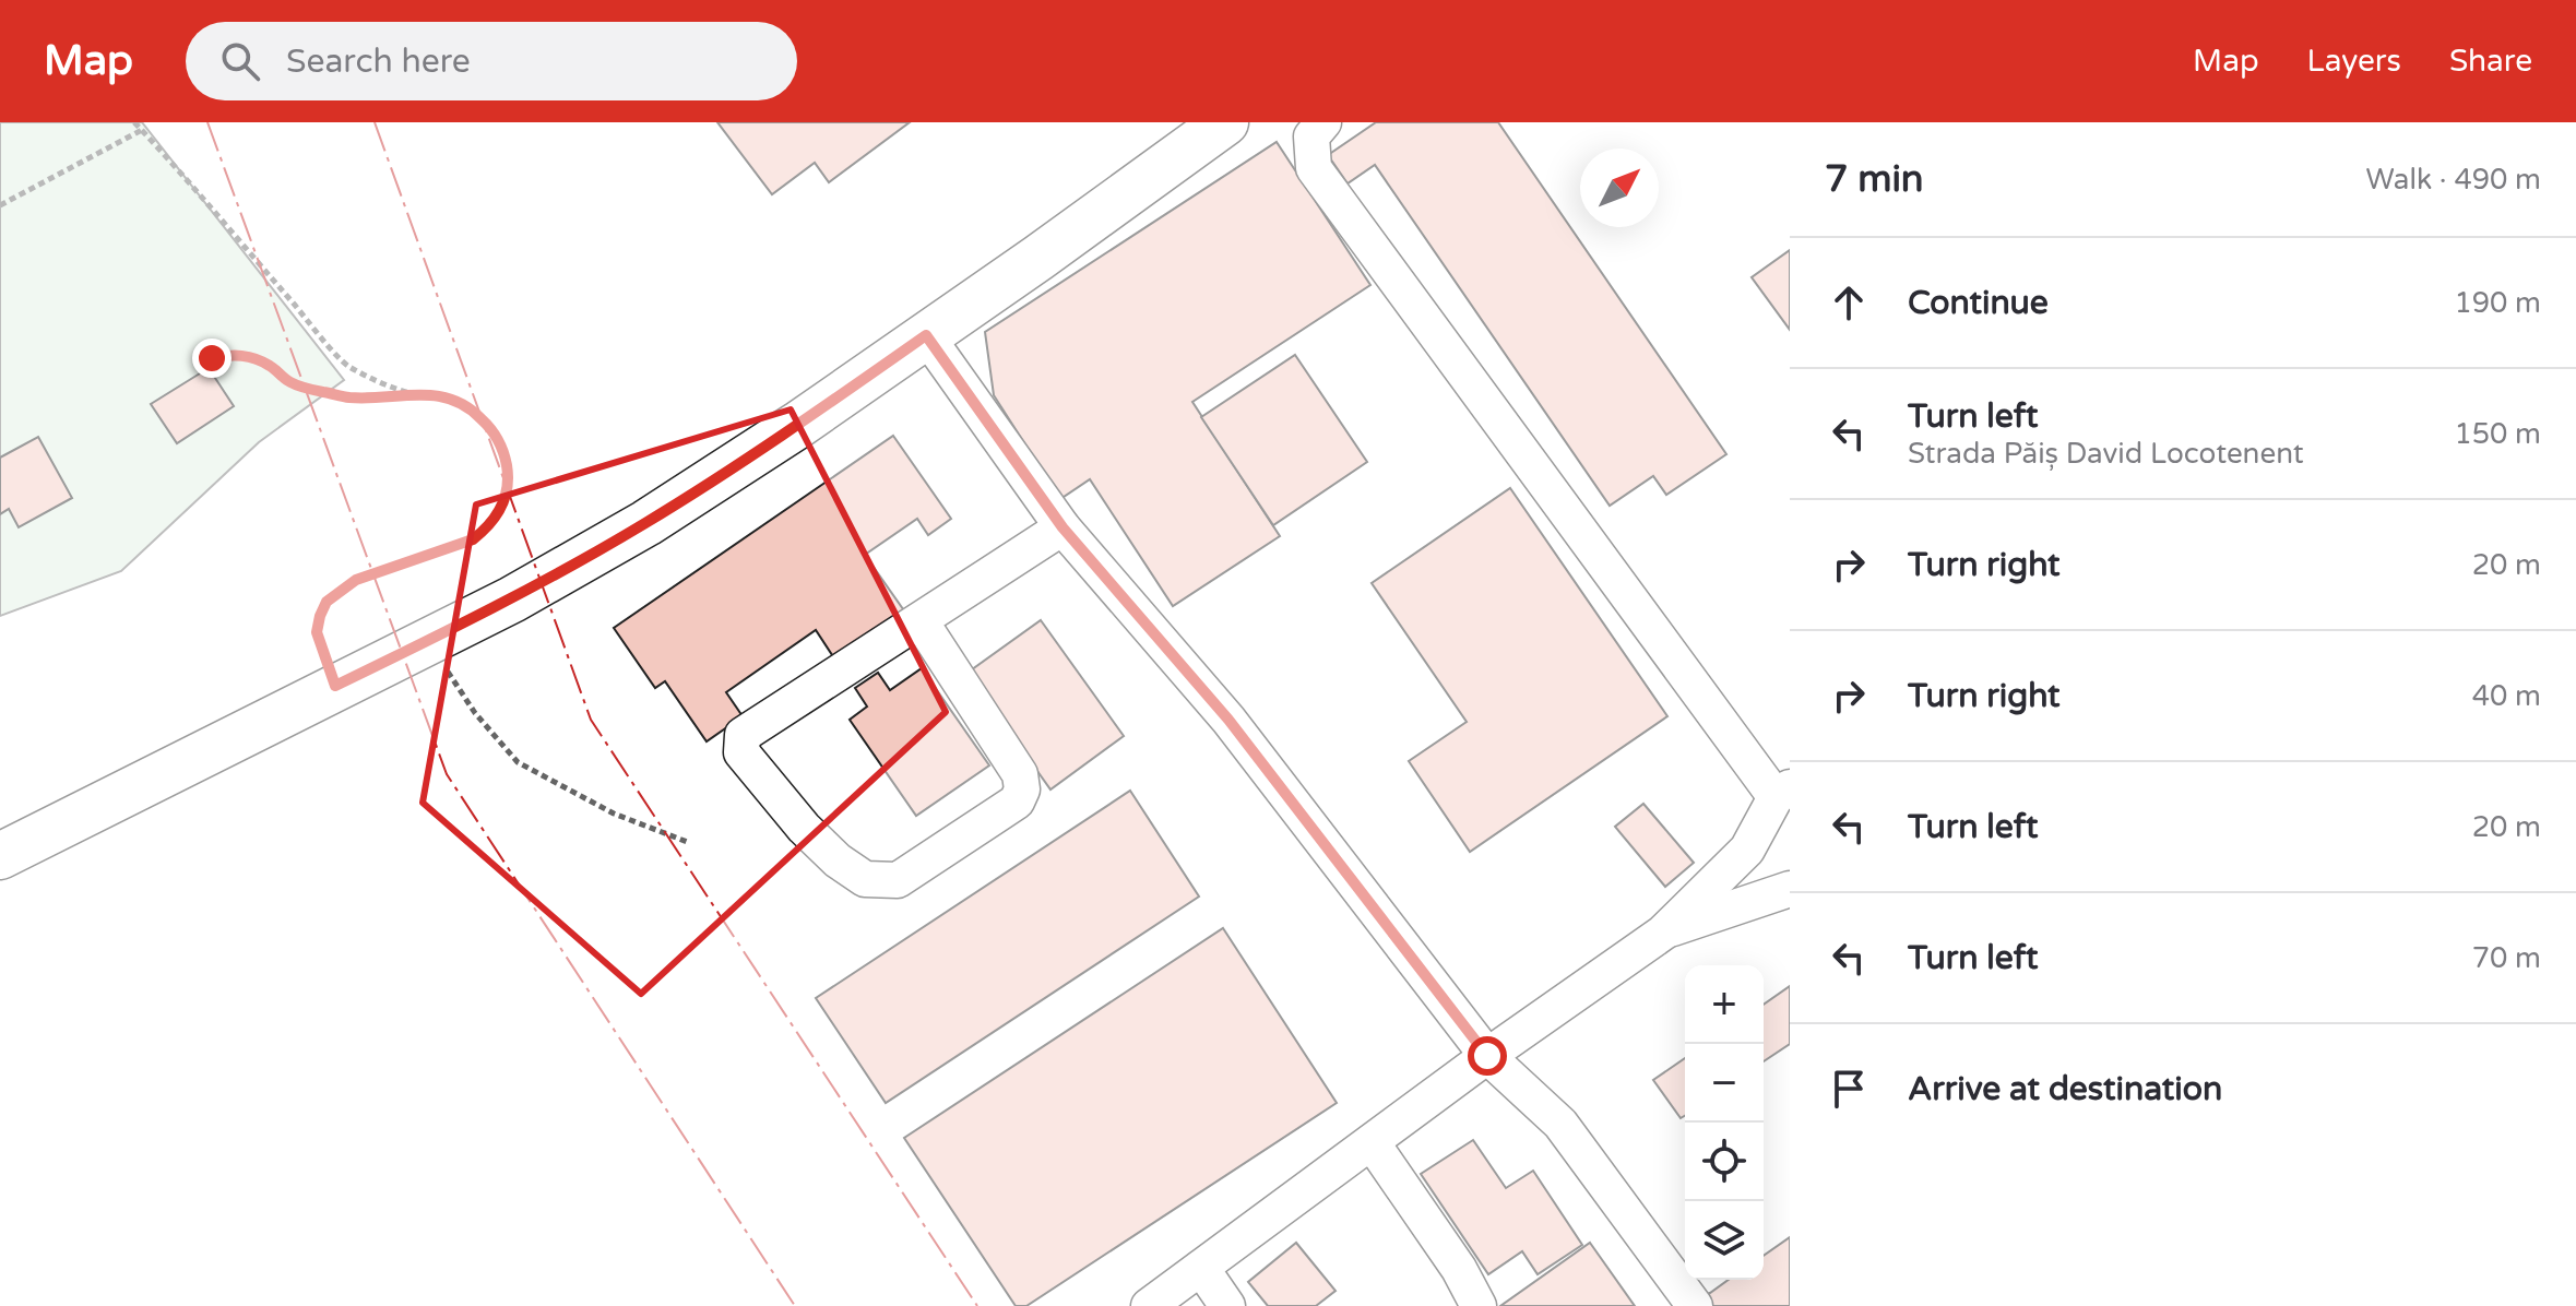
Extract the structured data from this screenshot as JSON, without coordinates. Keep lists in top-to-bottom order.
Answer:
{
  "north": "top right",
  "page": {
    "header": "Map",
    "search": "Search here",
    "nav": ["Map", "Layers", "Share"],
    "heading": ["7 min", "Walk · 490 m"],
    "list": [
      ["Continue", "190 m"],
      ["Turn left", "Strada Păiș David Locotenent", "150 m"],
      ["Turn right", "20 m"],
      ["Turn right", "40 m"],
      ["Turn left", "20 m"],
      ["Turn left", "70 m"],
      "Arrive at destination"
    ],
    "map_buttons": ["+", "−"]
  }
}
